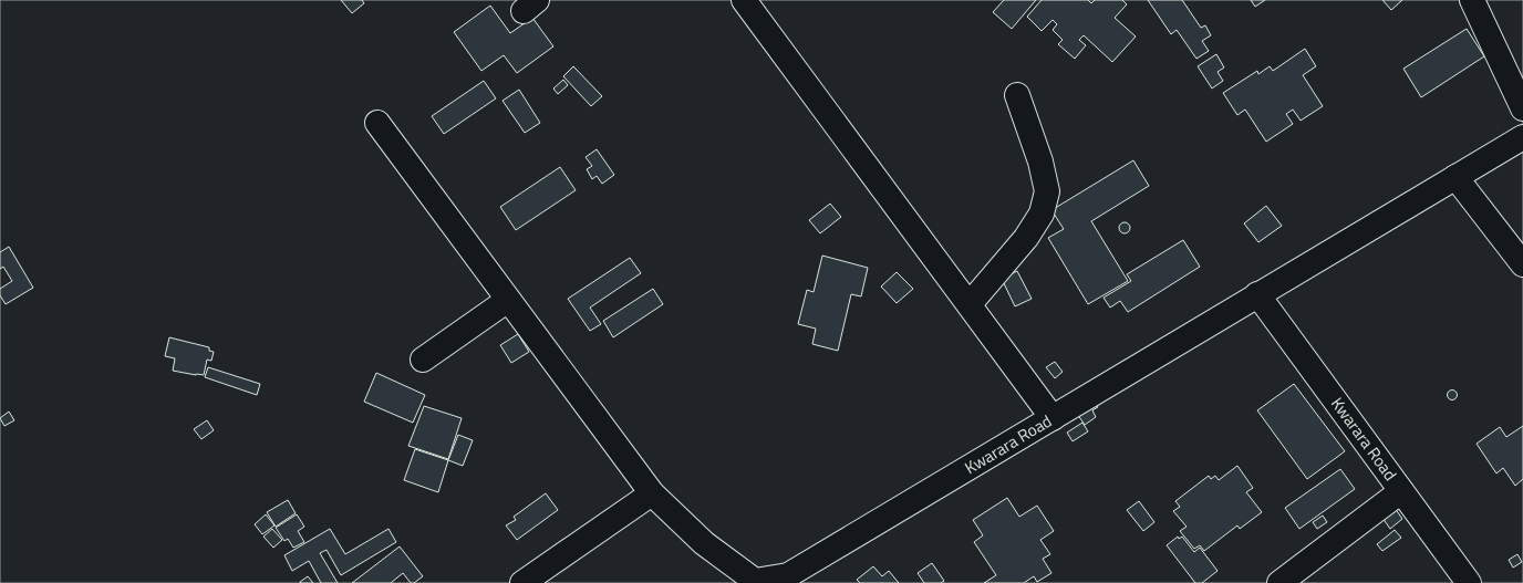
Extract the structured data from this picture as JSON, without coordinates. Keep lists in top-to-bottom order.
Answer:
{
  "streets": {
    "street": ["Kwarara Road"]
  }
}
